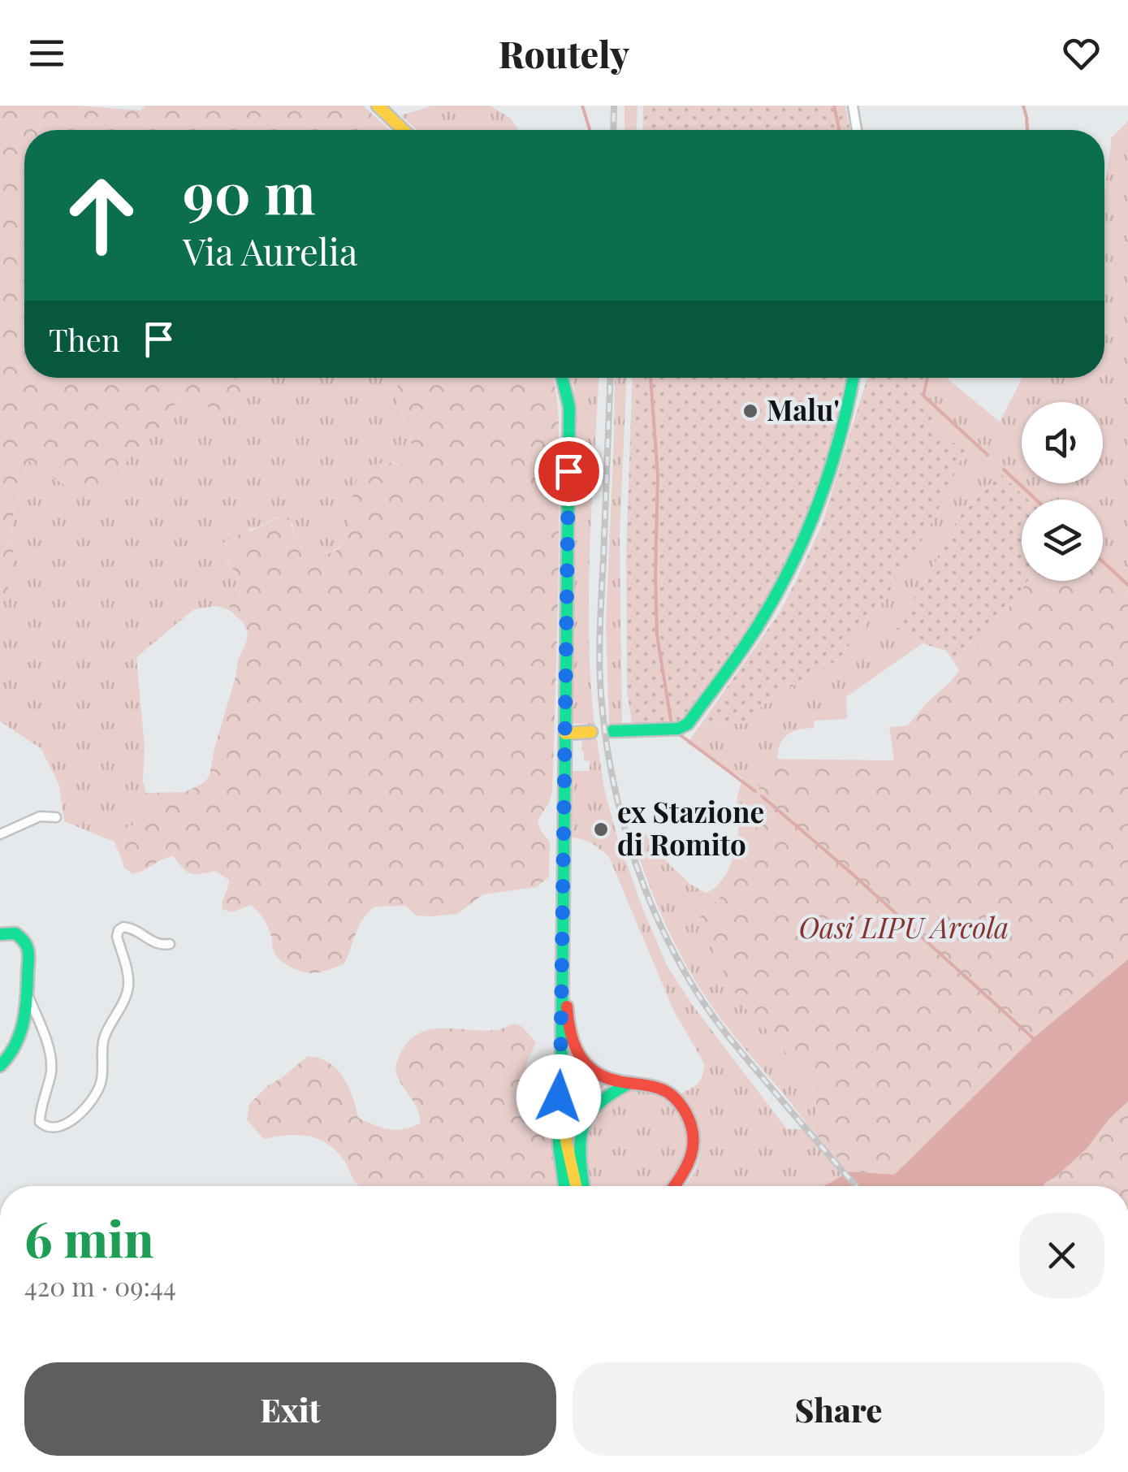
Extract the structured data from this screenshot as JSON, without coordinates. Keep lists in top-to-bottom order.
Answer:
{
  "parks": ["Oasi LIPU Arcola"],
  "places": ["Malu'", "ex Stazione di Romito"],
  "page": {
    "header": "Routely",
    "turn": ["90 m", "Via Aurelia"],
    "then": "Then",
    "heading": ["6 min", "420 m · 09:44"],
    "buttons": ["Exit", "Share"]
  }
}
